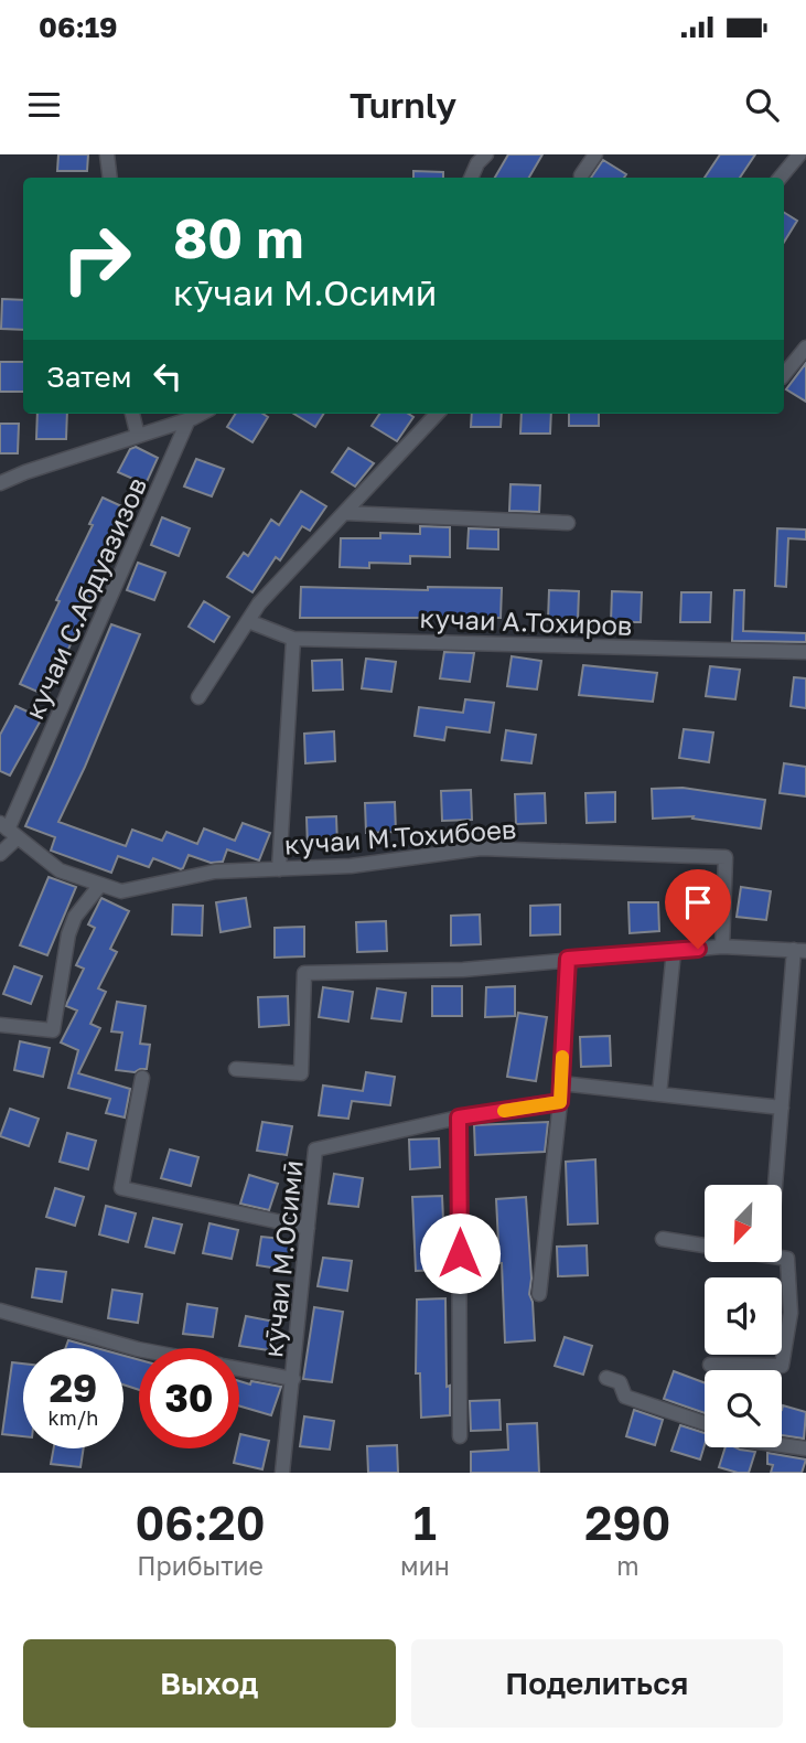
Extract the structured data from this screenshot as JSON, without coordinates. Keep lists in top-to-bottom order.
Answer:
{
  "streets": {
    "street": [
      "кучаи С.Абдуазизов",
      "кучаи А.Тохиров",
      "кучаи М.Тохибоев",
      "кӯчаи М.Осимӣ"
    ]
  },
  "crossings": [
    ["кучаи С.Абдуазизов", "кучаи М.Тохибоев"]
  ],
  "north": "bottom left",
  "page": {
    "status": "06:19",
    "header": "Turnly",
    "turn": ["80 m", "кӯчаи М.Осимӣ"],
    "then": "Затем",
    "speed": "29 km/h",
    "limit": "30",
    "eta": [
      "06:20",
      "Прибытие",
      "1",
      "мин",
      "290",
      "m"
    ],
    "buttons": ["Выход", "Поделиться"]
  }
}
